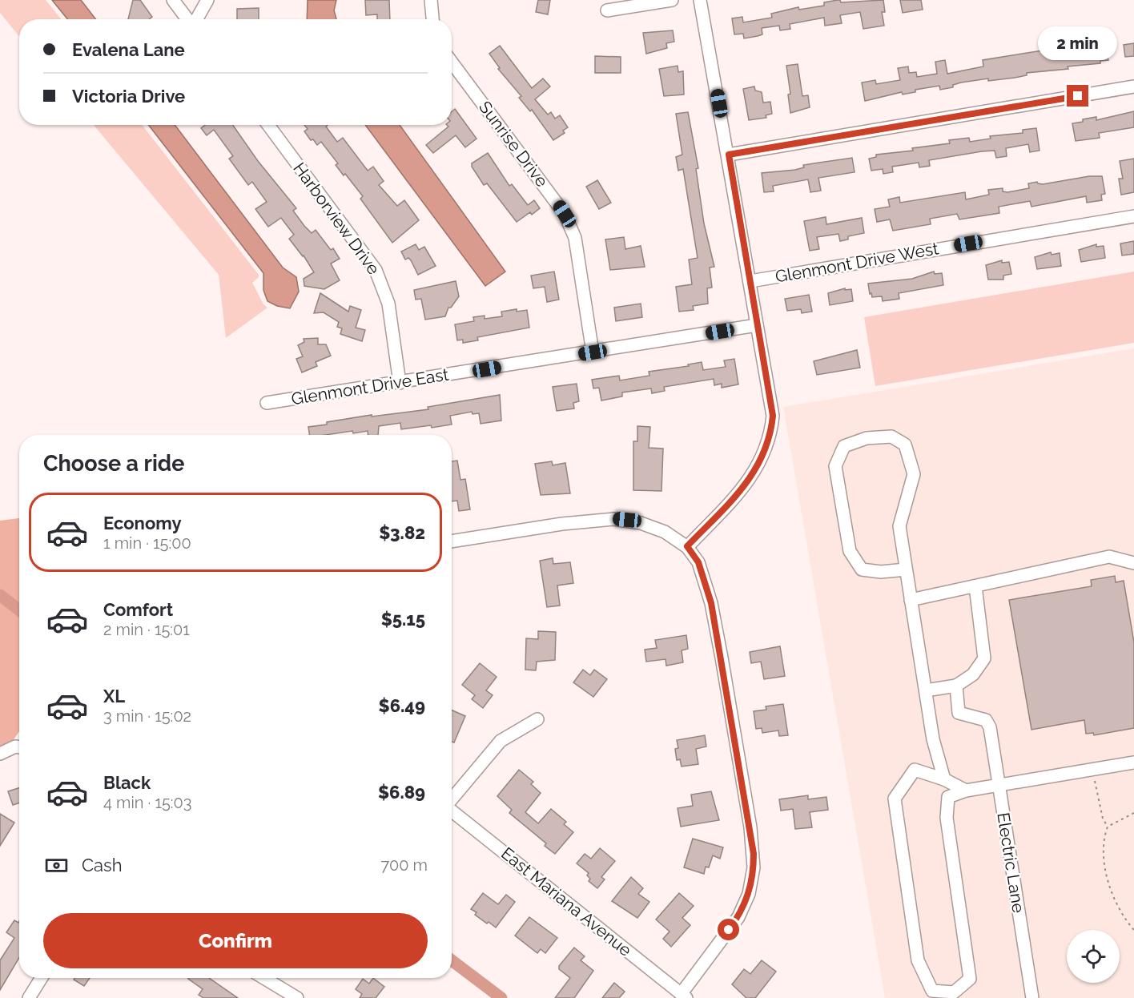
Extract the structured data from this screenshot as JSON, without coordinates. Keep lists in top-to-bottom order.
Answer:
{
  "streets": {
    "street": [
      "Sunrise Drive",
      "Harborview Drive",
      "Glenmont Drive West",
      "Glenmont Drive East",
      "Electric Lane",
      "East Mariana Avenue"
    ]
  },
  "crossings": [
    ["Sunrise Drive", "Glenmont Drive East"],
    ["Harborview Drive", "Glenmont Drive East"]
  ],
  "page": {
    "banner": ["Evalena Lane", "Victoria Drive"],
    "bubble": "2 min",
    "heading": "Choose a ride",
    "list": [
      {
        "name": "Economy",
        "note": "1 min · 15:00",
        "value": "$3.82"
      },
      {
        "name": "Comfort",
        "note": "2 min · 15:01",
        "value": "$5.15"
      },
      {
        "name": "XL",
        "note": "3 min · 15:02",
        "value": "$6.49"
      },
      {
        "name": "Black",
        "note": "4 min · 15:03",
        "value": "$6.89"
      }
    ],
    "pay": ["Cash", "700 m"],
    "buttons": "Confirm"
  }
}
